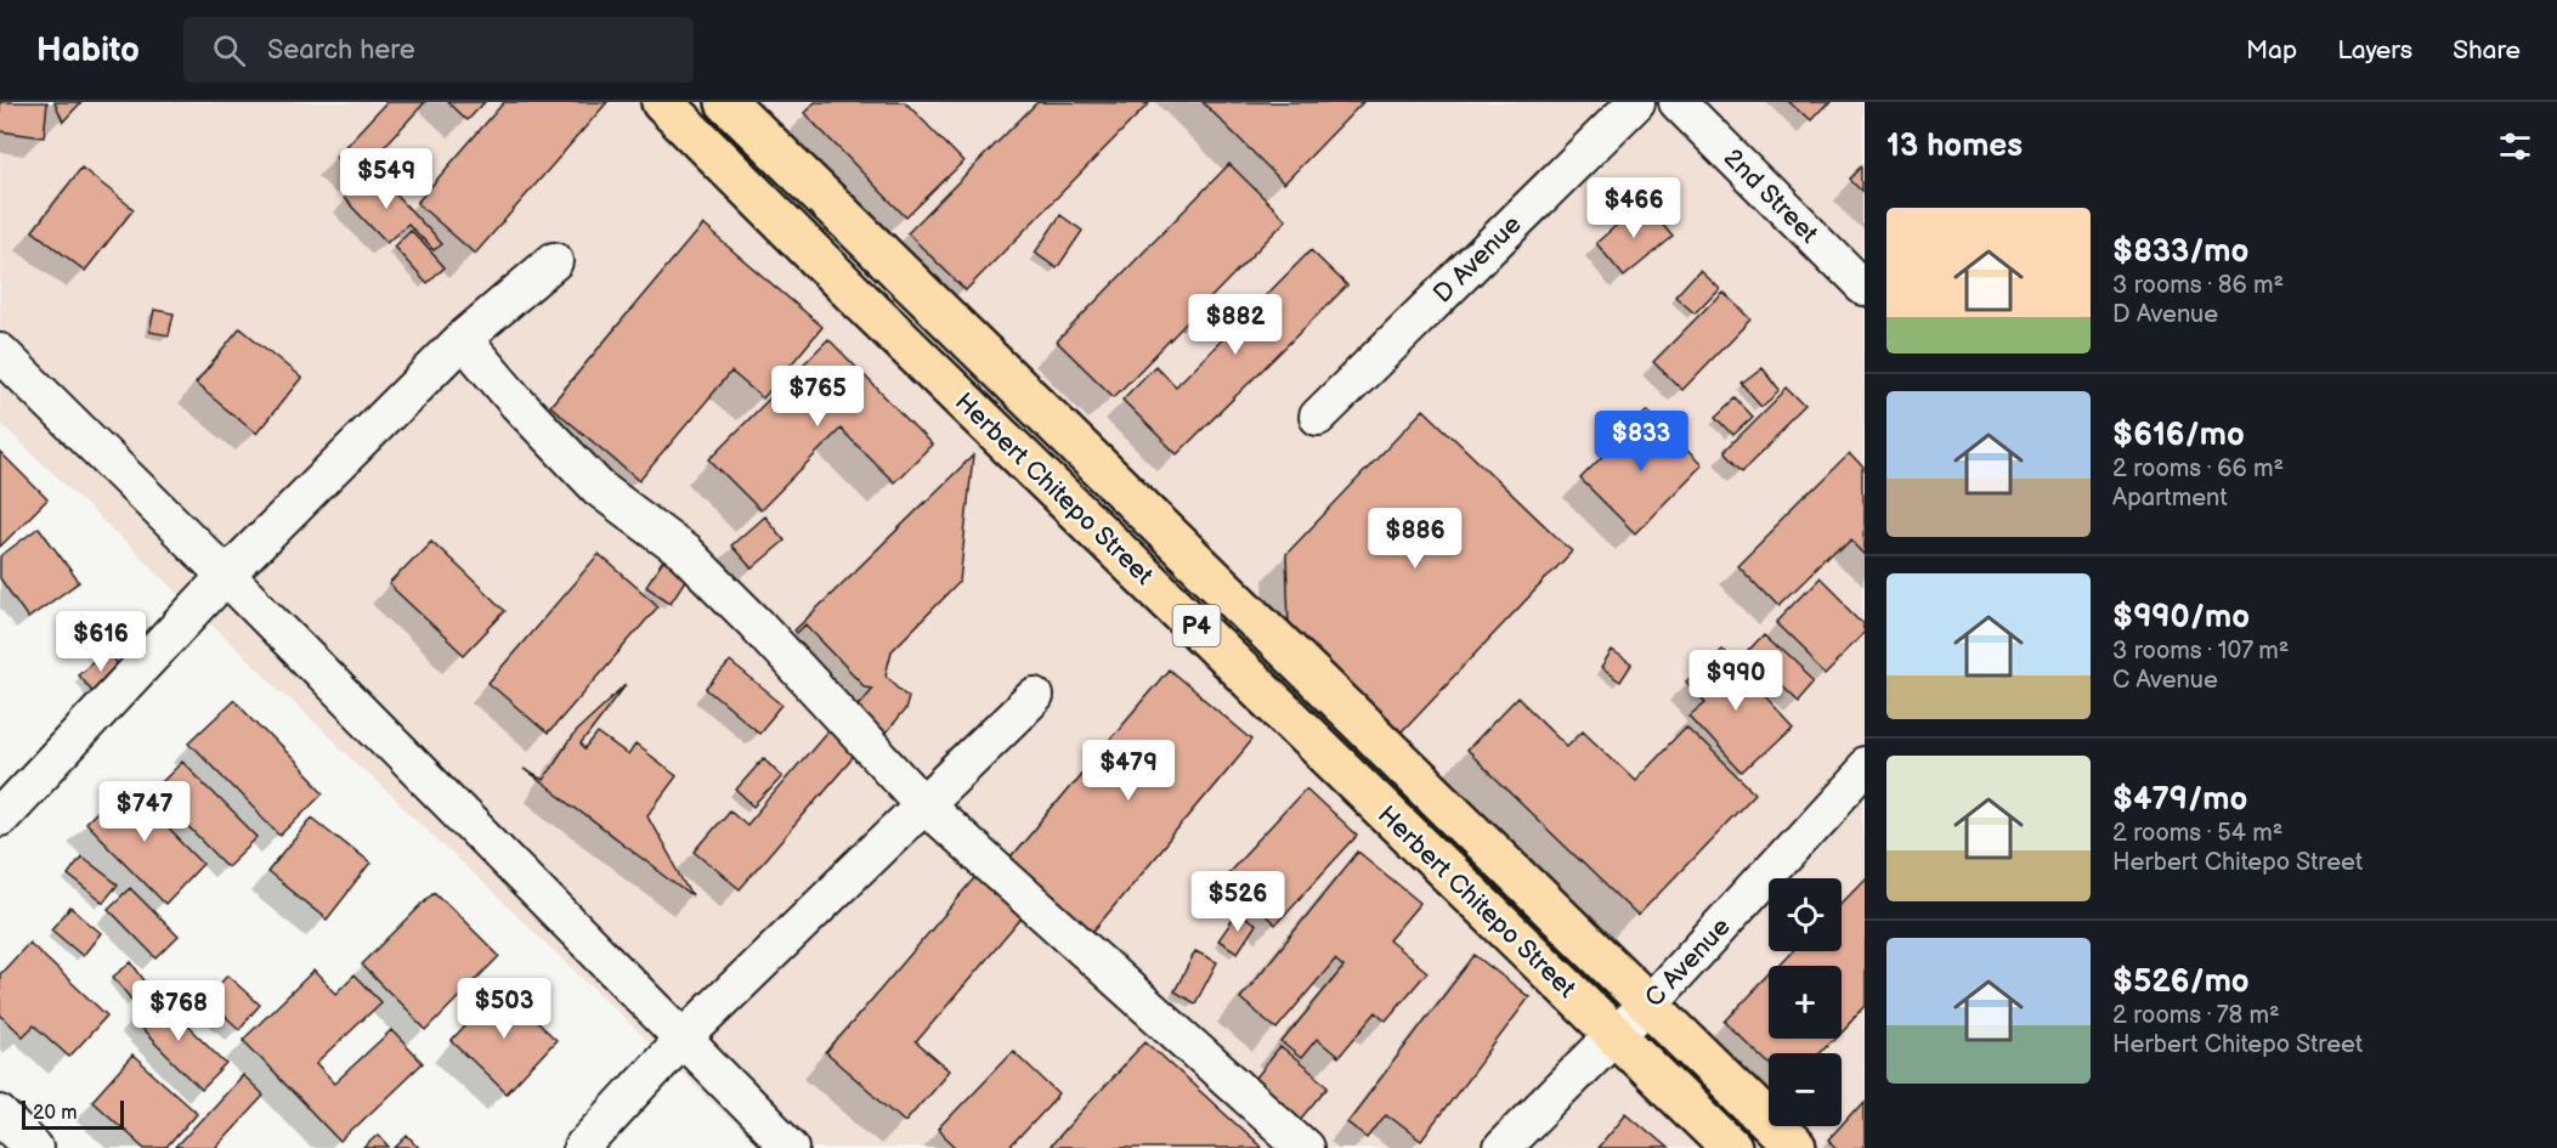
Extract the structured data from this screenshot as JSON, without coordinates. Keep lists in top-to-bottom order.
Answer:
{
  "streets": {
    "highway": ["Herbert Chitepo Street", "P4"],
    "street": ["2nd Street", "D Avenue", "C Avenue"]
  },
  "crossings": [
    ["Herbert Chitepo Street", "C Avenue"]
  ],
  "scale_bar": "20 m",
  "page": {
    "header": "Habito",
    "search": "Search here",
    "nav": ["Map", "Layers", "Share"],
    "heading": "13 homes",
    "price": [
      "$549",
      "$466",
      "$882",
      "$765",
      "$833",
      "$886",
      "$616",
      "$990",
      "$479",
      "$747",
      "$526",
      "$503",
      "$768"
    ],
    "list": [
      {
        "name": "$833/mo",
        "note": "3 rooms · 86 m² · D Avenue"
      },
      {
        "name": "$616/mo",
        "note": "2 rooms · 66 m² · Apartment"
      },
      {
        "name": "$990/mo",
        "note": "3 rooms · 107 m² · C Avenue"
      },
      {
        "name": "$479/mo",
        "note": "2 rooms · 54 m² · Herbert Chitepo Street"
      },
      {
        "name": "$526/mo",
        "note": "2 rooms · 78 m² · Herbert Chitepo Street"
      }
    ],
    "map_buttons": ["+", "−"],
    "scale": "20 m"
  }
}
